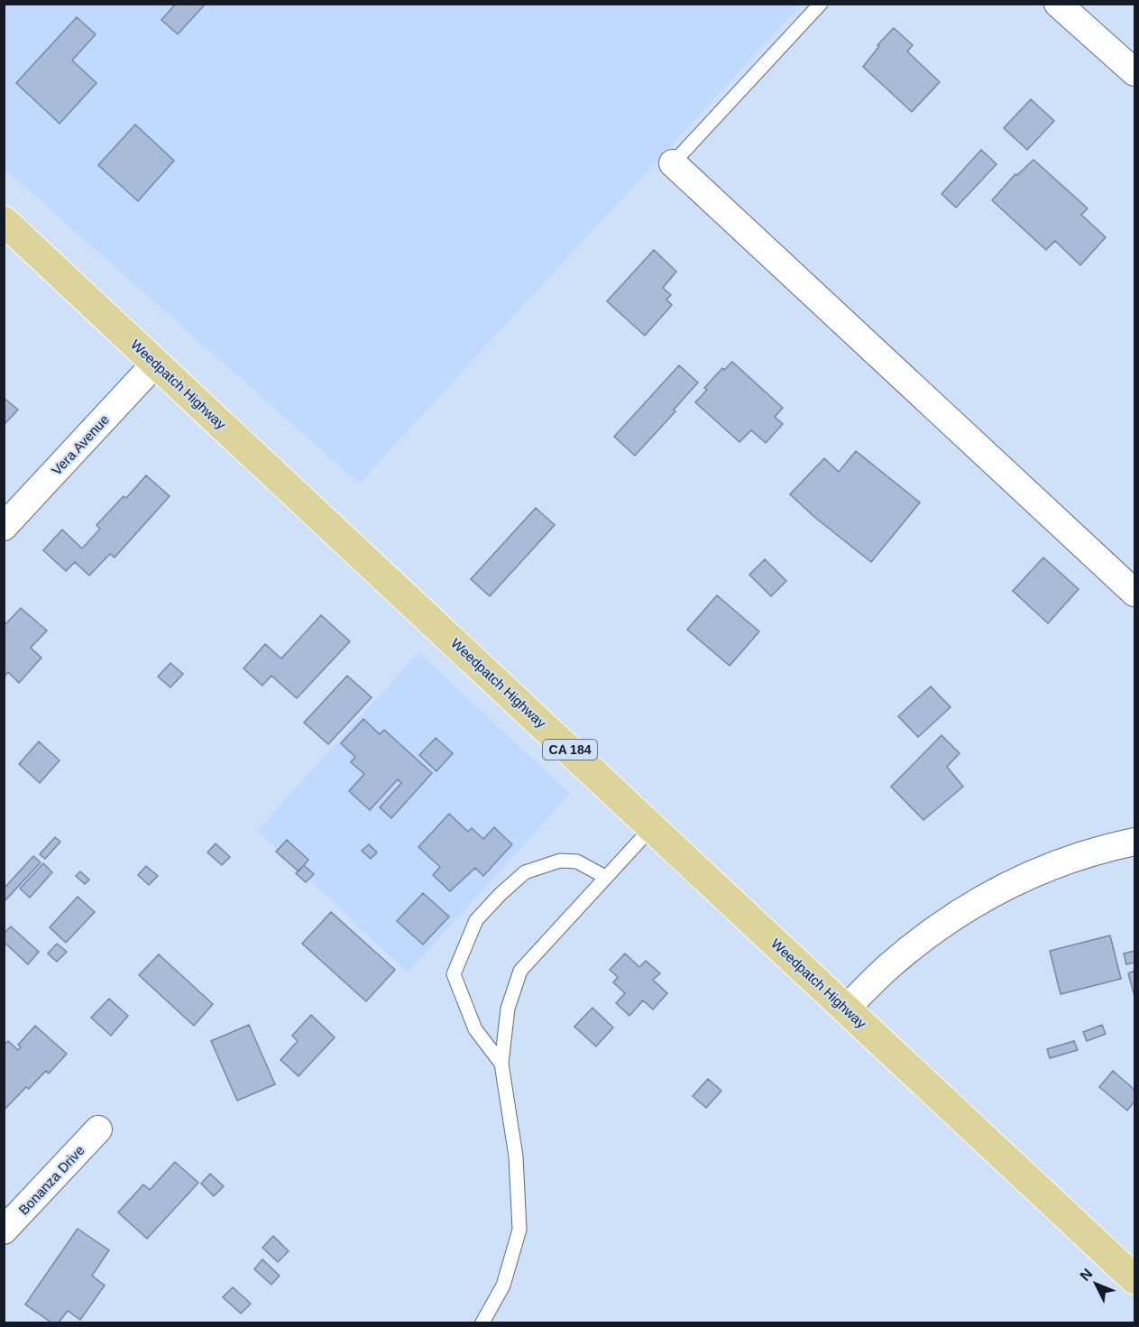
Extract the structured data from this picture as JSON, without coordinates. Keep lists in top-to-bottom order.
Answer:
{
  "streets": {
    "main road": ["Weedpatch Highway", "CA 184"],
    "street": ["Vera Avenue", "Bonanza Drive"]
  },
  "crossings": [
    ["Weedpatch Highway", "Vera Avenue"]
  ],
  "north": "top left"
}
